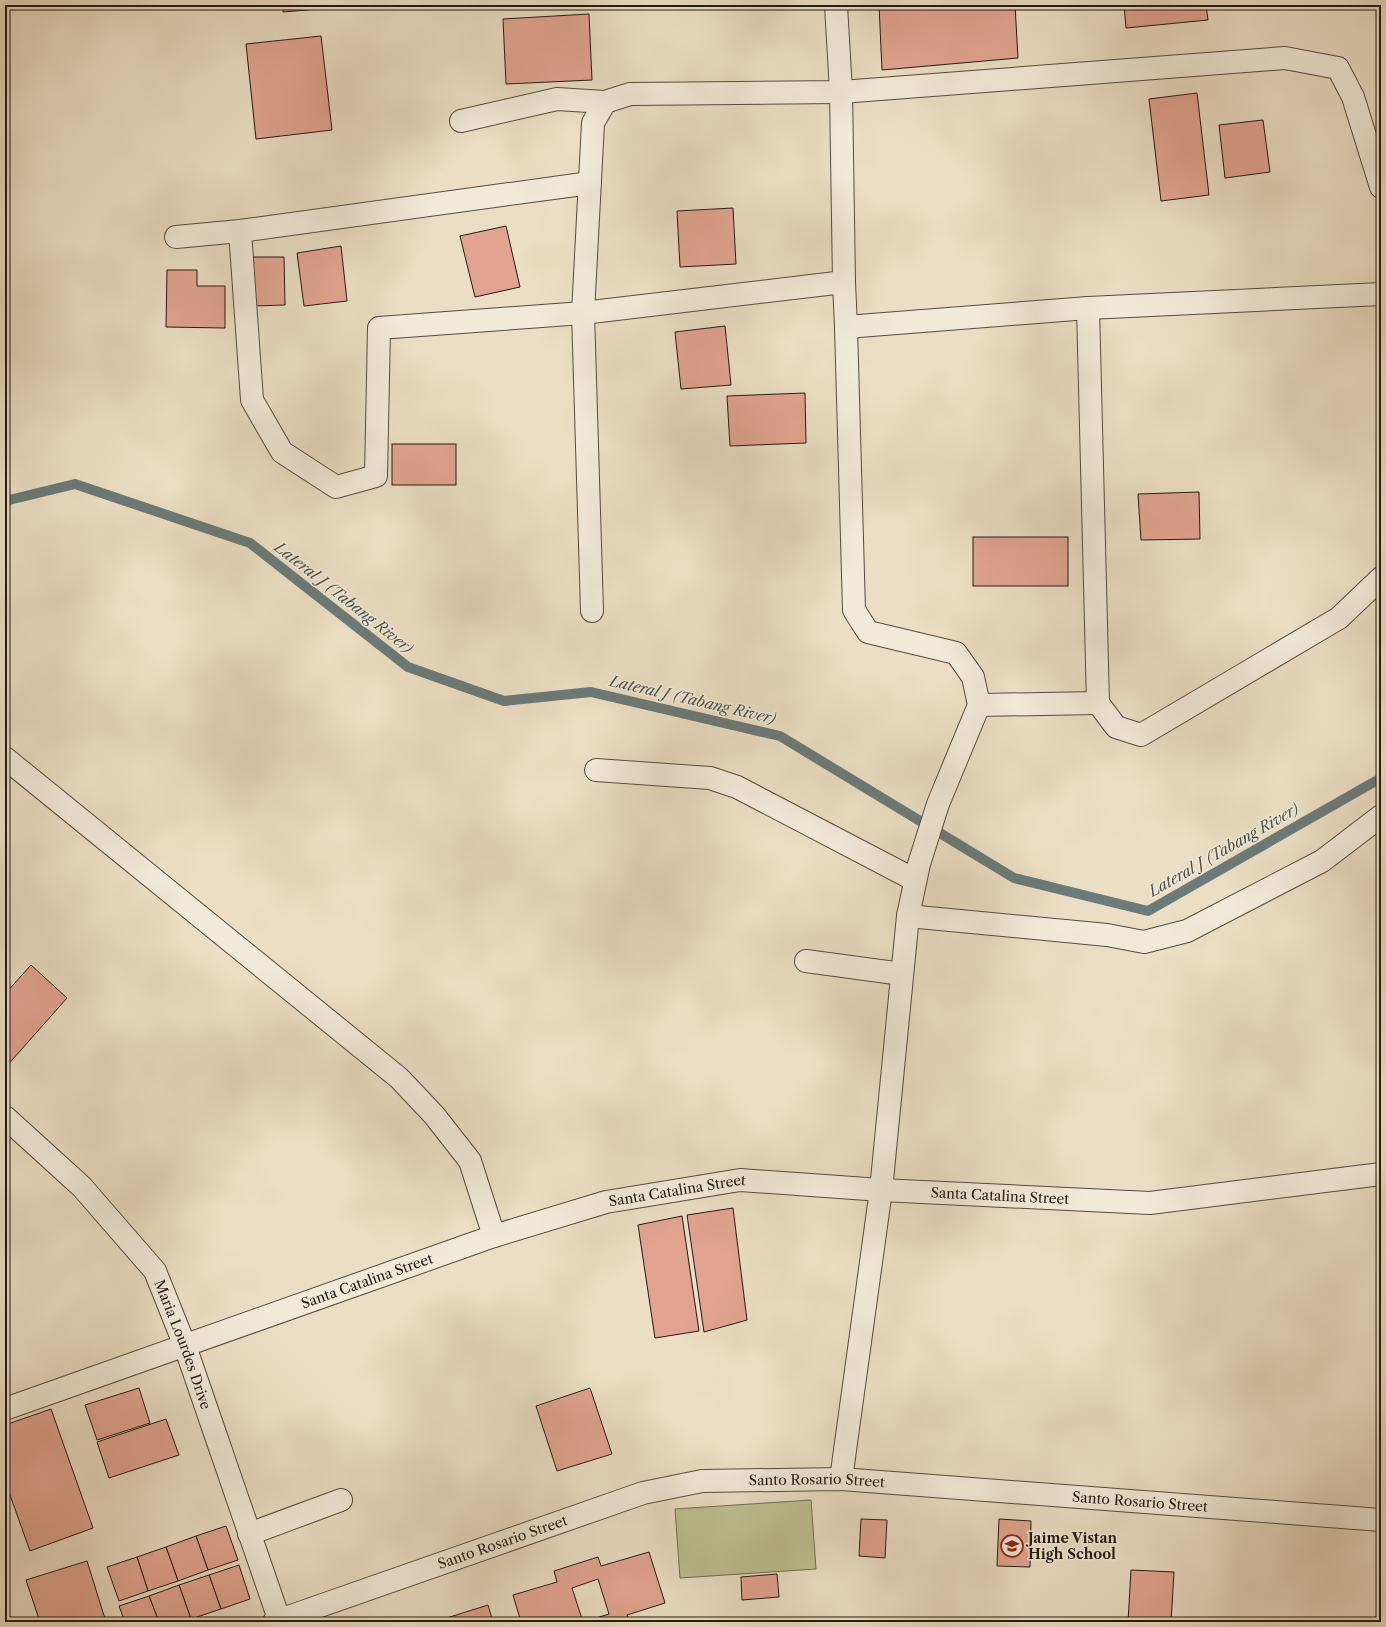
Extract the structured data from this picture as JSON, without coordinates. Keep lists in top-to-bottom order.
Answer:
{
  "streets": {
    "street": ["Santa Catalina Street", "Maria Lourdes Drive", "Santo Rosario Street"]
  },
  "crossings": [
    ["Santa Catalina Street", "Maria Lourdes Drive"],
    ["Maria Lourdes Drive", "Santo Rosario Street"]
  ],
  "water": ["Lateral J (Tabang River)"],
  "places": {
    "school or university": ["Jaime Vistan High School"]
  }
}
